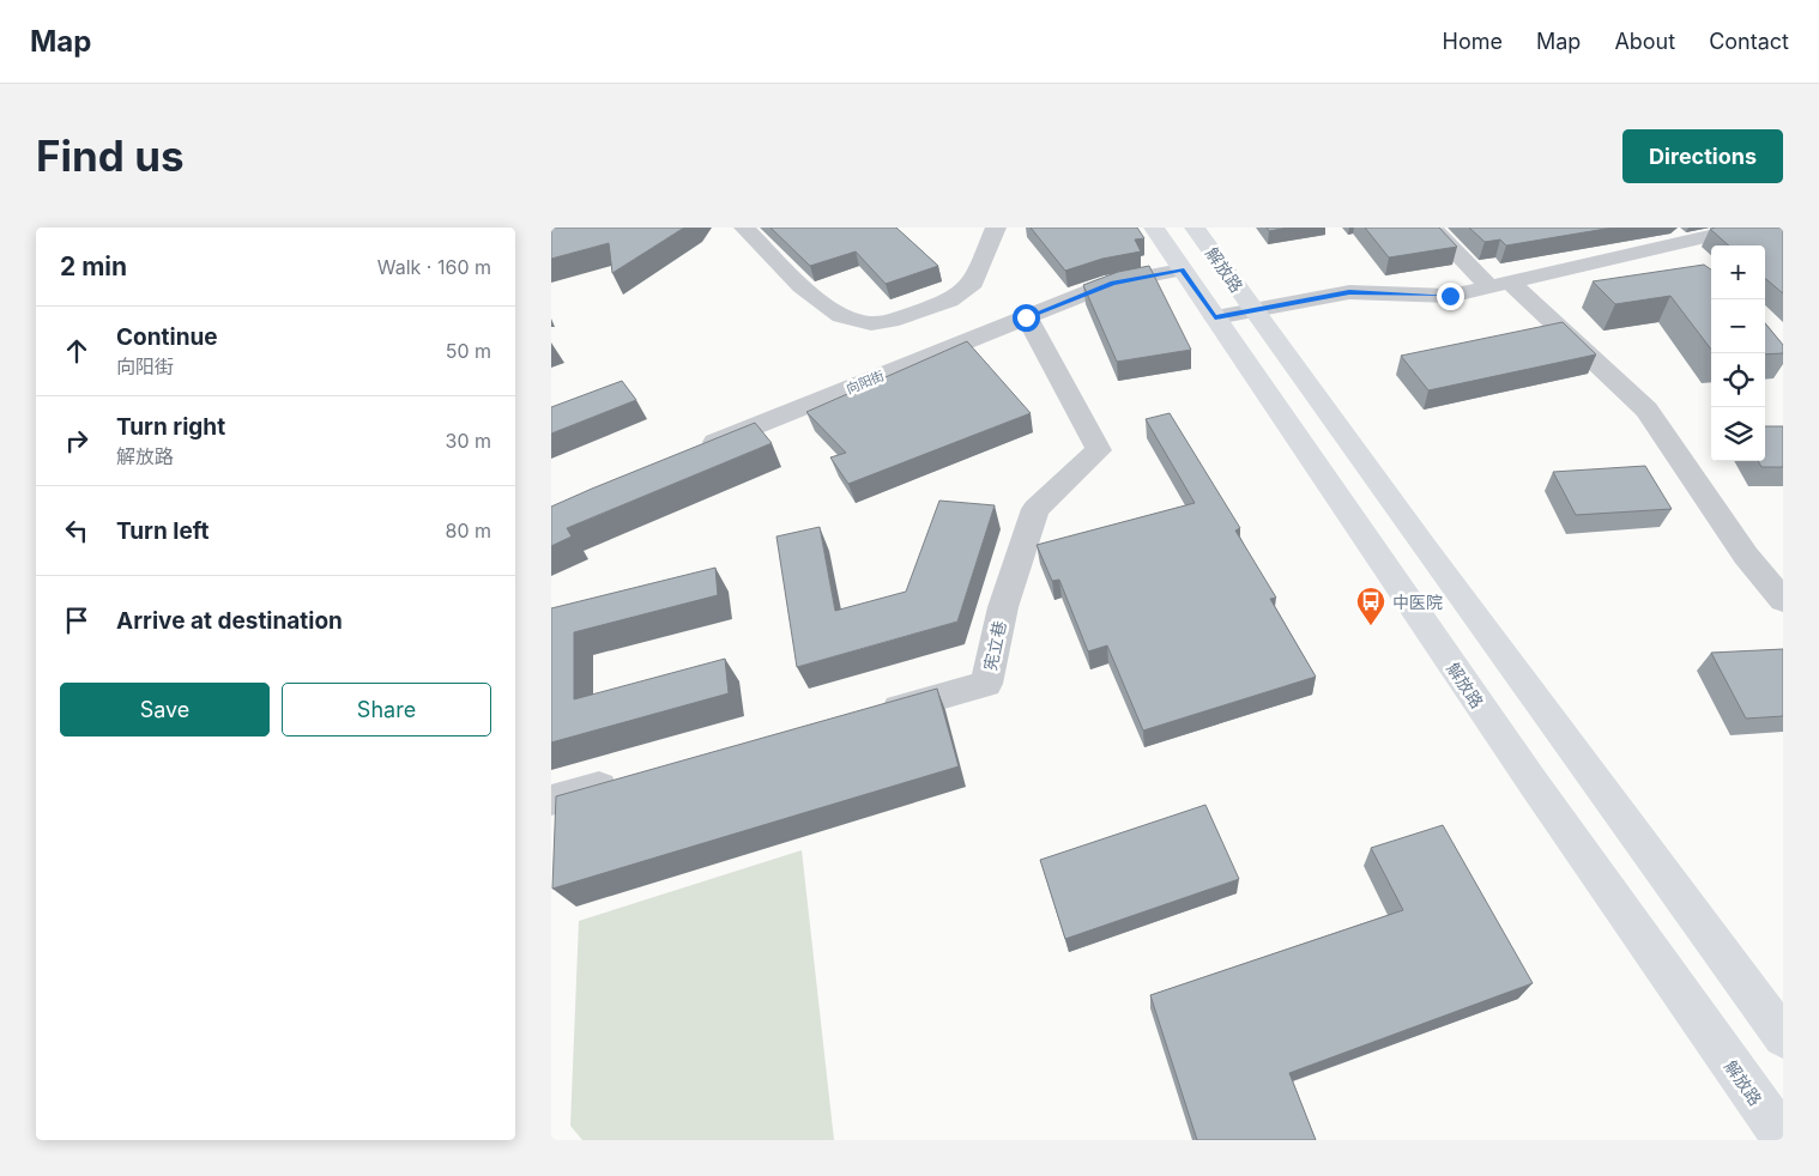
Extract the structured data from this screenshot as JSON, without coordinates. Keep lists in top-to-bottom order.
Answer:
{
  "streets": {
    "main road": ["解放路"],
    "street": ["向阳街", "宪立巷"]
  },
  "crossings": [
    ["解放路", "向阳街"],
    ["向阳街", "宪立巷"]
  ],
  "places": {
    "bus stop": ["中医院"]
  },
  "page": {
    "header": "Map",
    "nav": [
      "Home",
      "Map",
      "About",
      "Contact"
    ],
    "buttons": [
      "Directions",
      ["Save", "Share"]
    ],
    "title": "Find us",
    "heading": ["2 min", "Walk · 160 m"],
    "map_buttons": ["+", "−"],
    "list": [
      ["Continue", "向阳街", "50 m"],
      ["Turn right", "解放路", "30 m"],
      ["Turn left", "80 m"],
      "Arrive at destination"
    ]
  }
}
